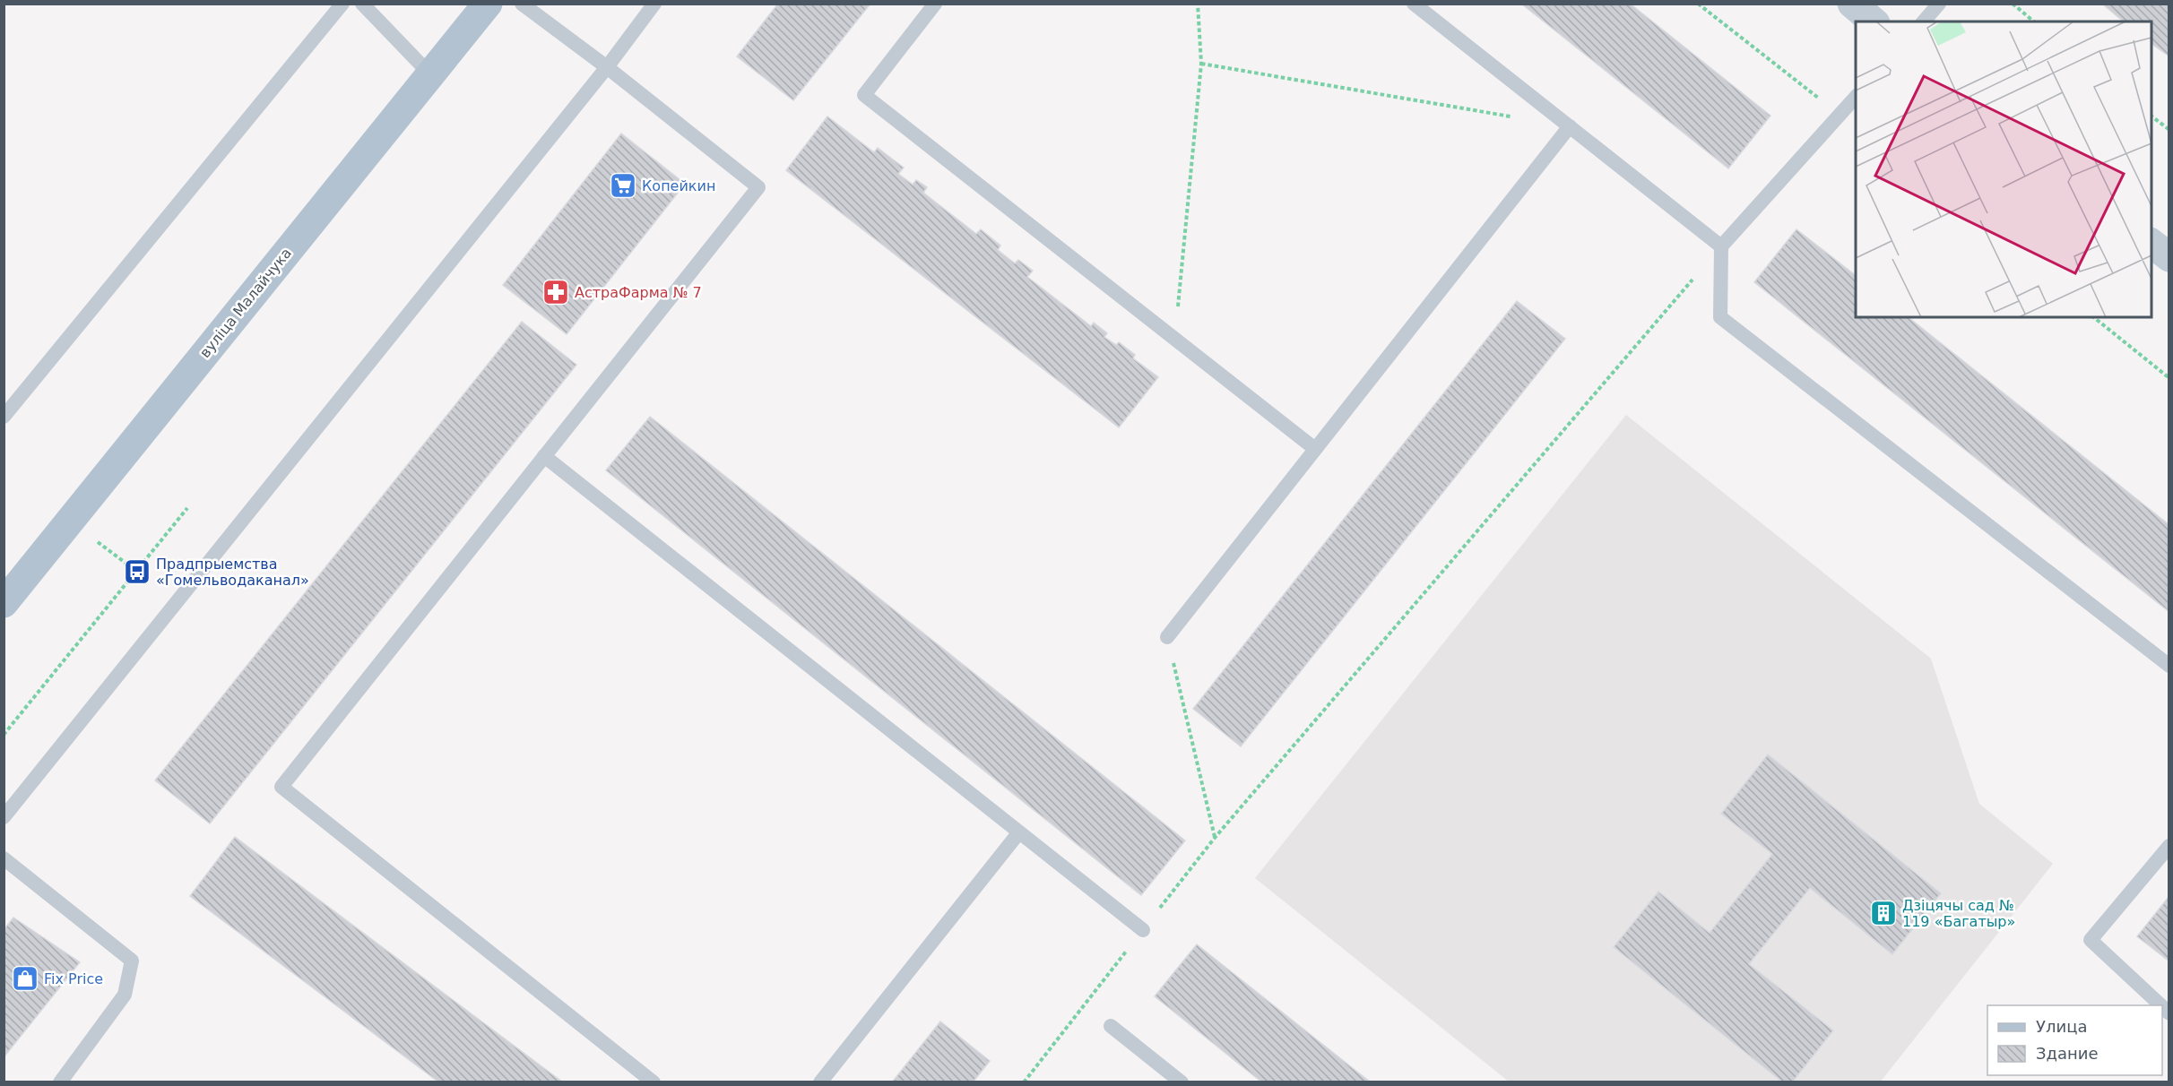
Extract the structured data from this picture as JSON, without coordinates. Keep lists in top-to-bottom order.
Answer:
{
  "streets": {
    "main road": ["вуліца Малайчука"]
  },
  "places": {
    "supermarket": ["Копейкин"],
    "pharmacy": ["АстраФарма № 7"],
    "bus stop": ["Прадпрыемства «Гомельводаканал»"],
    "building": ["Дзіцячы сад № 119 «Багатыр»"],
    "shop": ["Fix Price"]
  },
  "legend": ["Улица", "Здание"]
}
